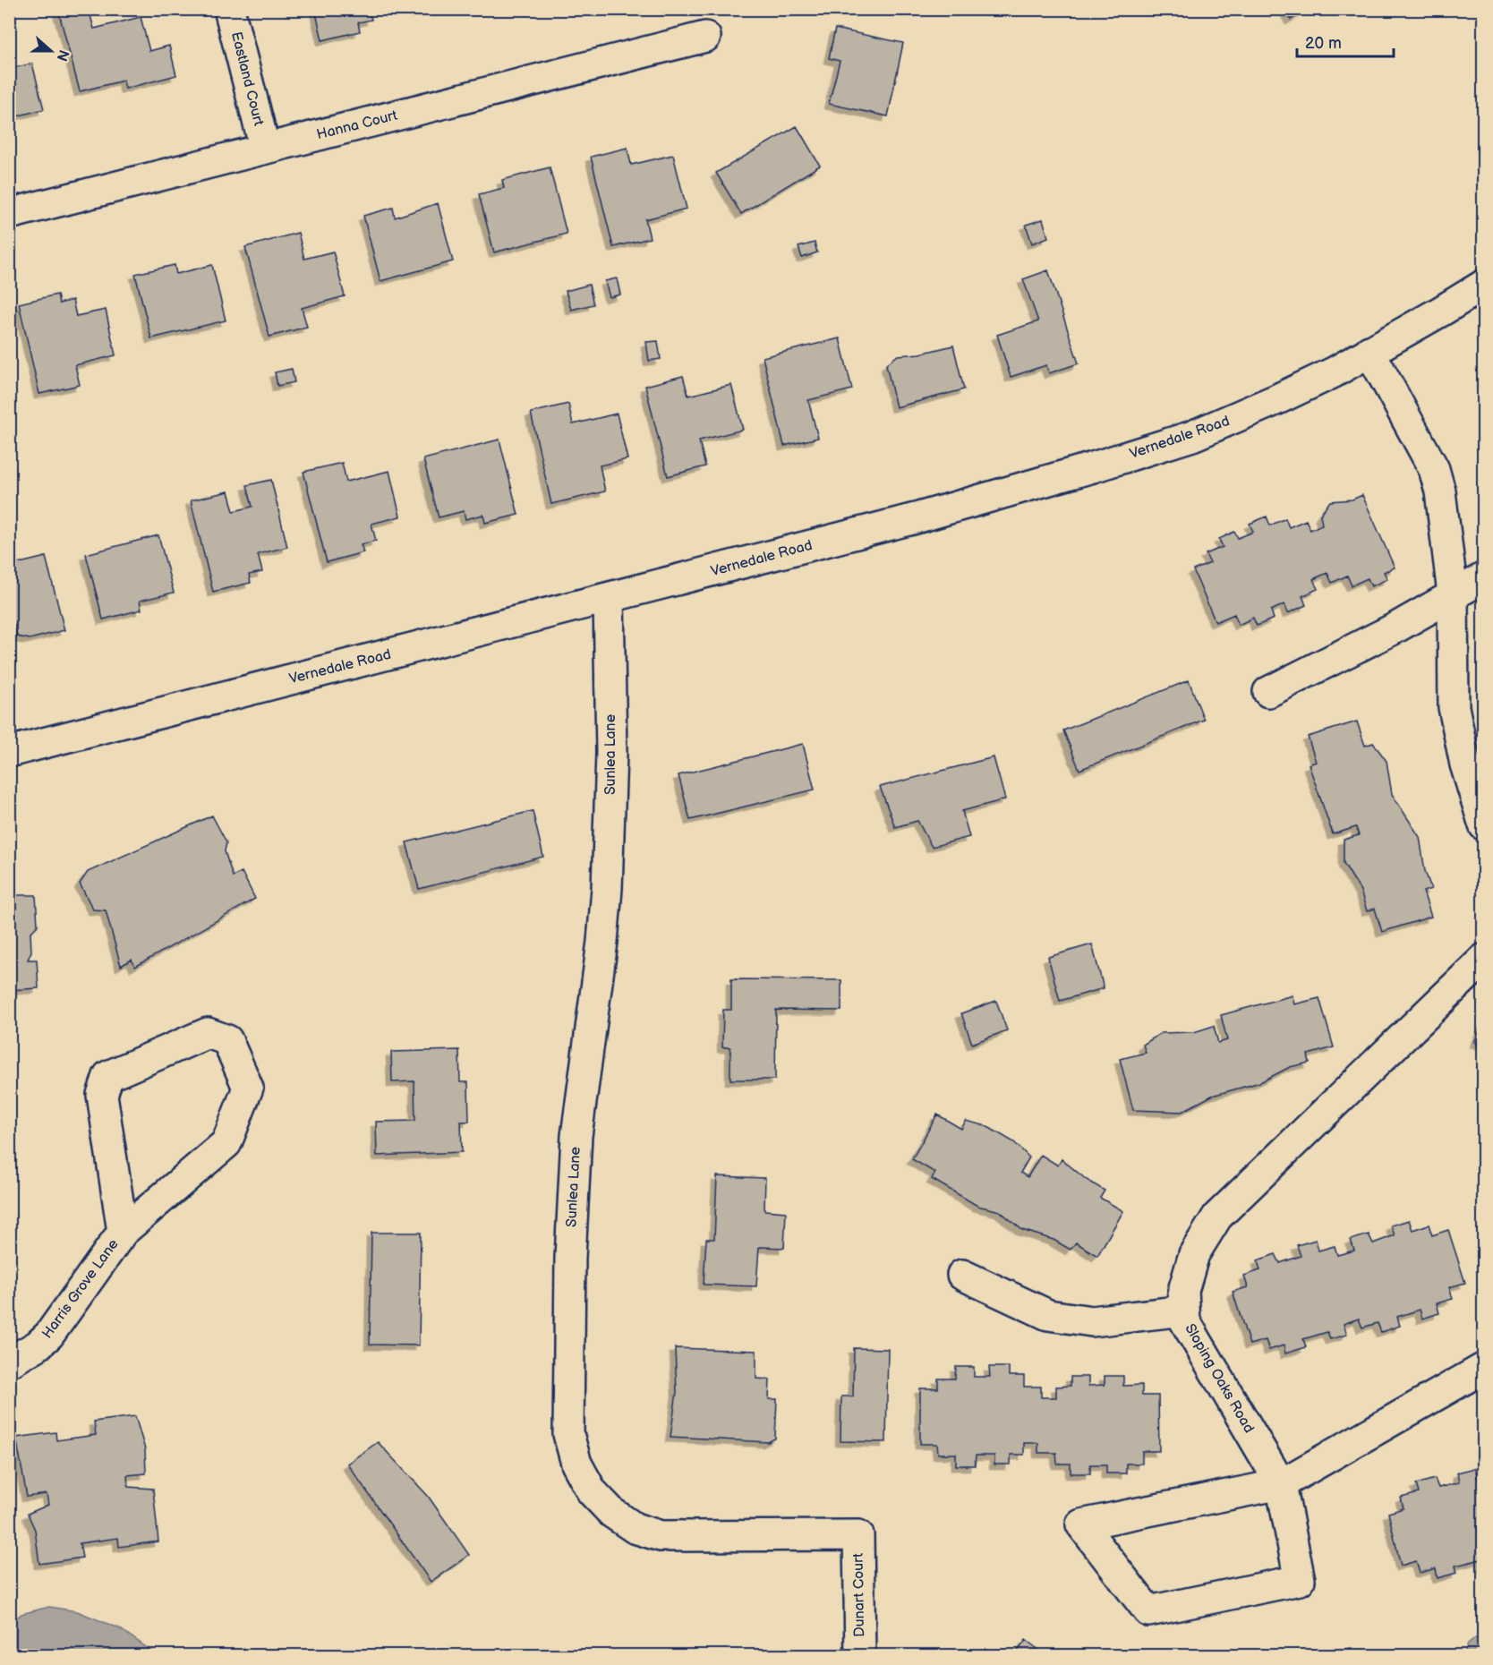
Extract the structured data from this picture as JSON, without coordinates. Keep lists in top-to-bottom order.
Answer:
{
  "streets": {
    "street": [
      "Eastland Court",
      "Hanna Court",
      "Vernedale Road",
      "Sunlea Lane",
      "Harris Grove Lane",
      "Sloping Oaks Road",
      "Dunart Court"
    ]
  },
  "crossings": [
    ["Eastland Court", "Hanna Court"],
    ["Vernedale Road", "Sunlea Lane"],
    ["Sunlea Lane", "Dunart Court"]
  ],
  "scale_bar": "20 m",
  "north": "right"
}
